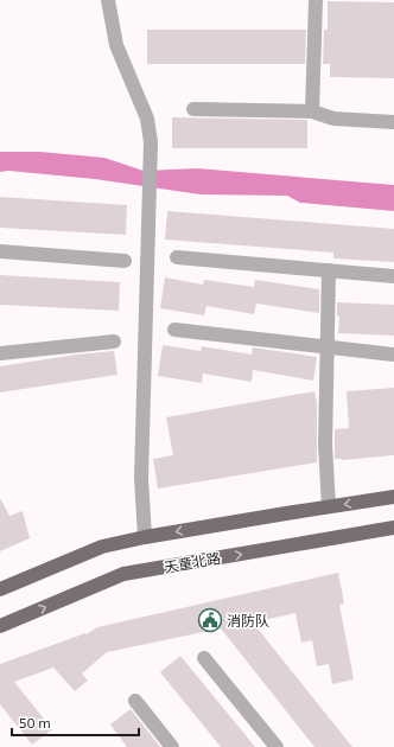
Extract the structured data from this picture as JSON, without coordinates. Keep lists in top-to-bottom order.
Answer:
{
  "streets": {
    "main road": ["天童北路"]
  },
  "places": {
    "public building": ["消防队"]
  },
  "scale_bar": "50 m"
}
